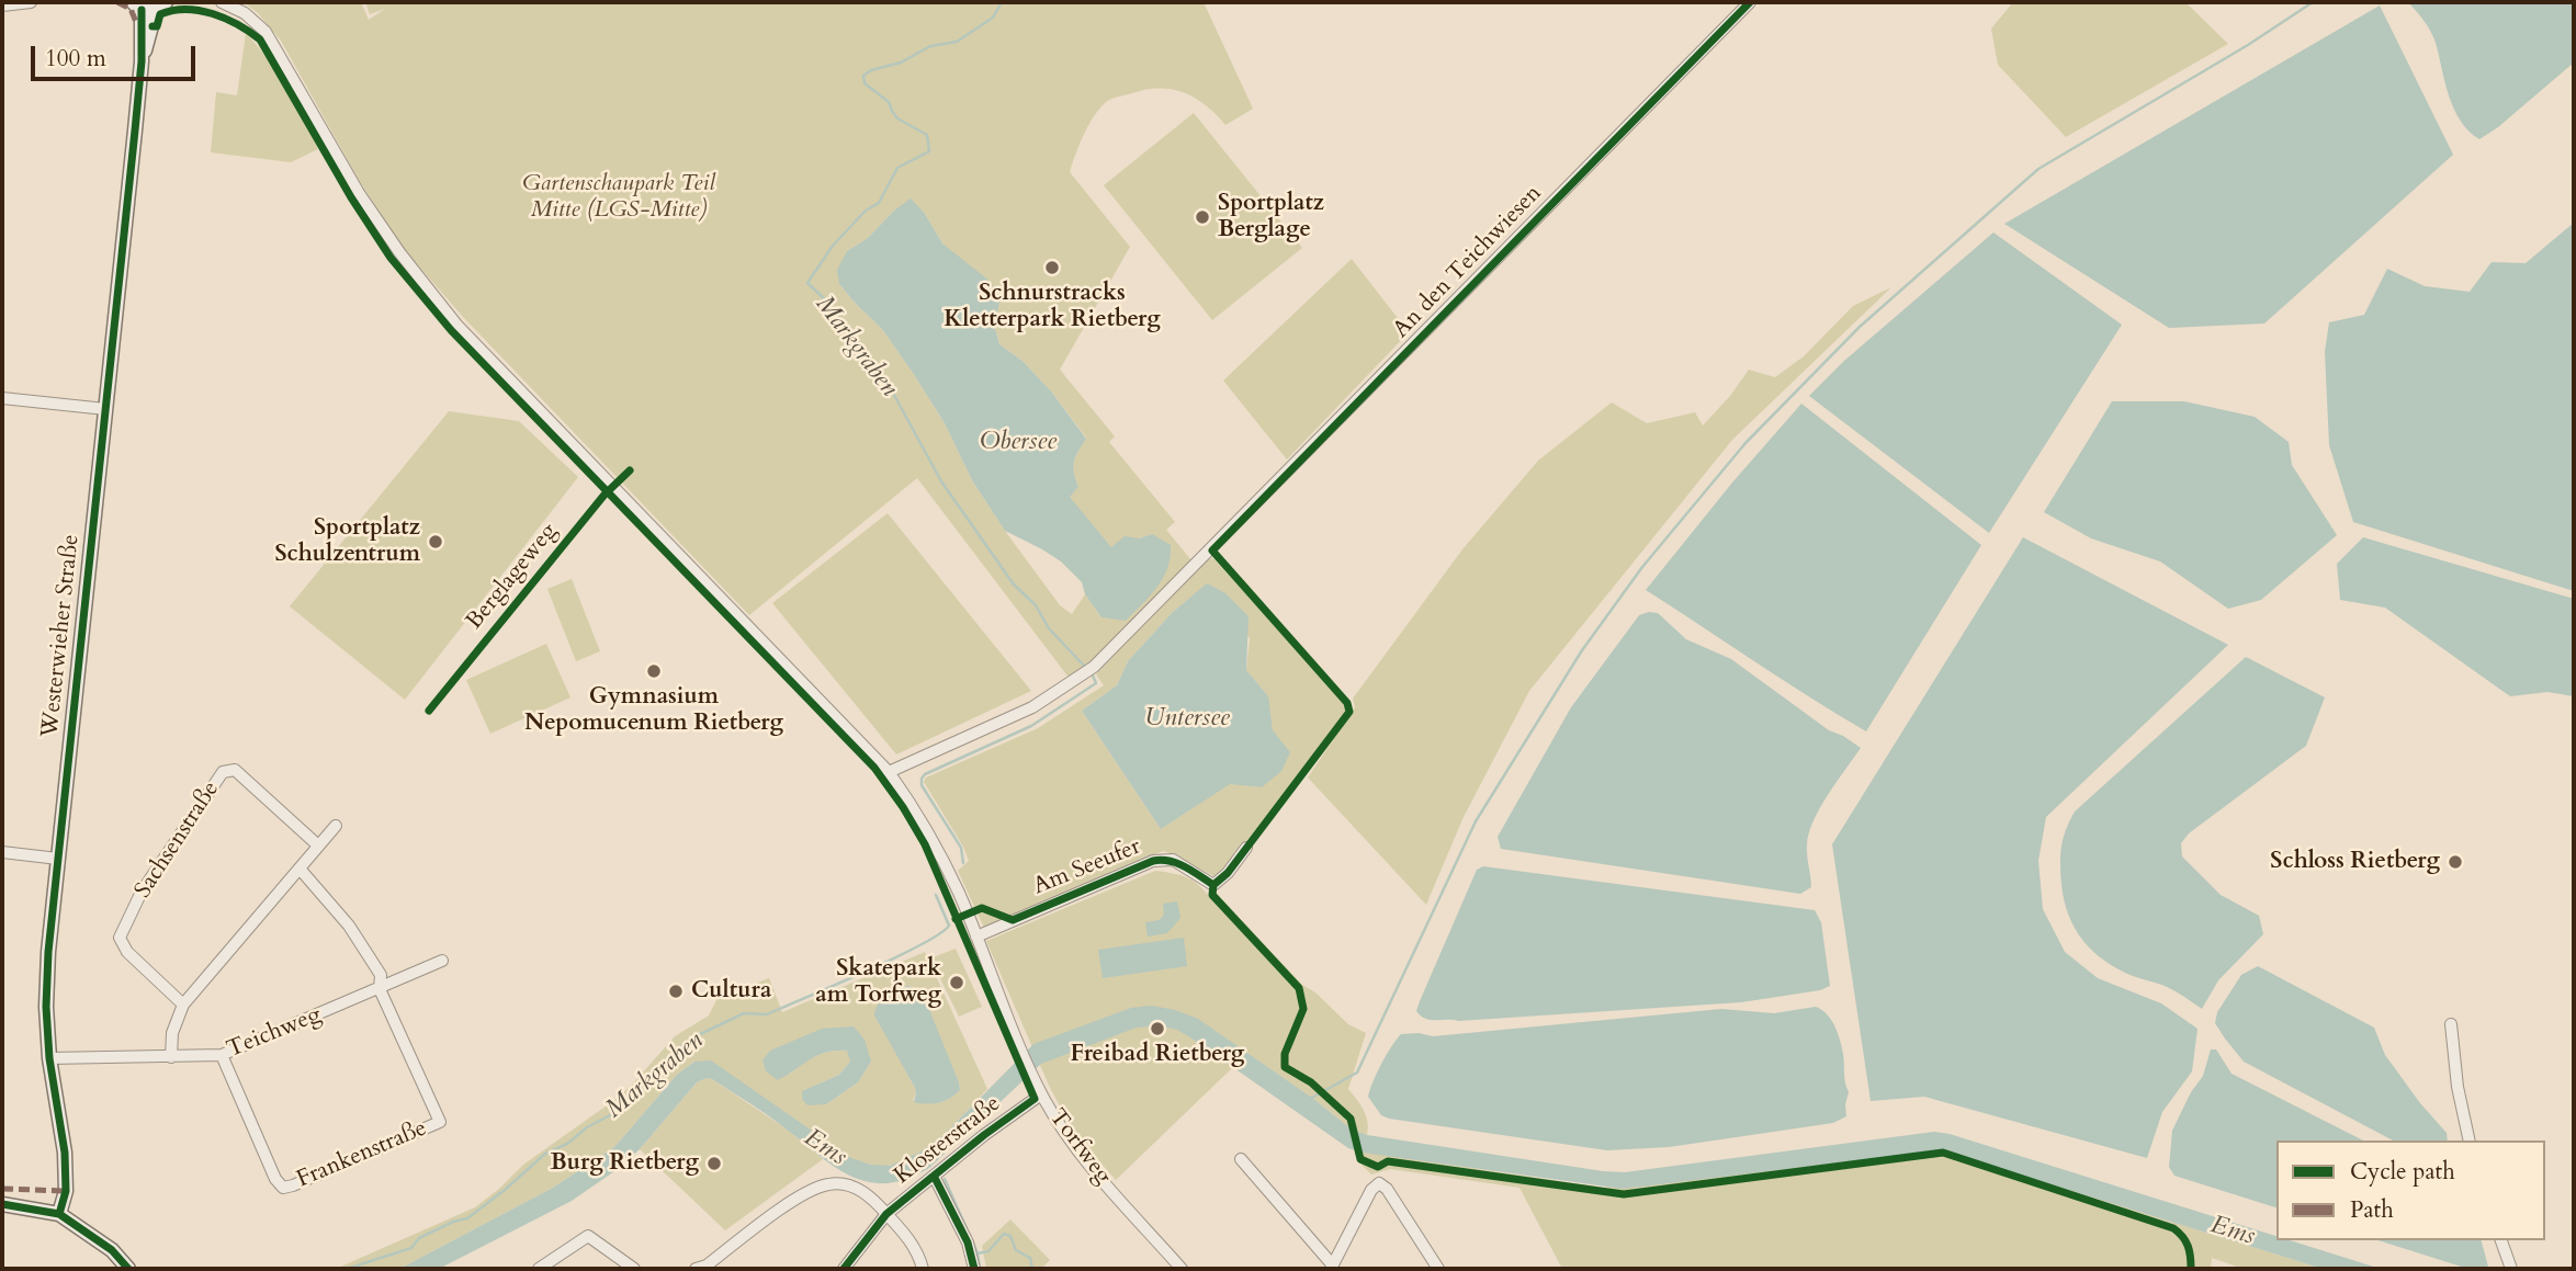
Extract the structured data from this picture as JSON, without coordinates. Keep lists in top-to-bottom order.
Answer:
{
  "streets": {
    "main road": ["Westerwieher Straße"],
    "street": [
      "An den Teichwiesen",
      "Sachsenstraße",
      "Am Seeufer",
      "Teichweg",
      "Klosterstraße",
      "Torfweg",
      "Frankenstraße"
    ],
    "cycle path": ["Berglageweg"]
  },
  "crossings": [
    ["An den Teichwiesen", "Torfweg"],
    ["Westerwieher Straße", "Teichweg"],
    ["Am Seeufer", "Torfweg"],
    ["Teichweg", "Frankenstraße"],
    ["Klosterstraße", "Torfweg"]
  ],
  "water": [
    "Markgraben",
    "Obersee",
    "Untersee",
    "Ems"
  ],
  "parks": ["Gartenschaupark Teil Mitte (LGS-Mitte)"],
  "places": [
    "Sportplatz Berglage",
    "Schnurstracks Kletterpark Rietberg",
    "Sportplatz Schulzentrum",
    "Gymnasium Nepomucenum Rietberg",
    "Schloss Rietberg",
    "Skatepark am Torfweg",
    "Cultura",
    "Freibad Rietberg",
    "Burg Rietberg"
  ],
  "legend": ["Cycle path", "Path"],
  "scale_bar": "100 m"
}
